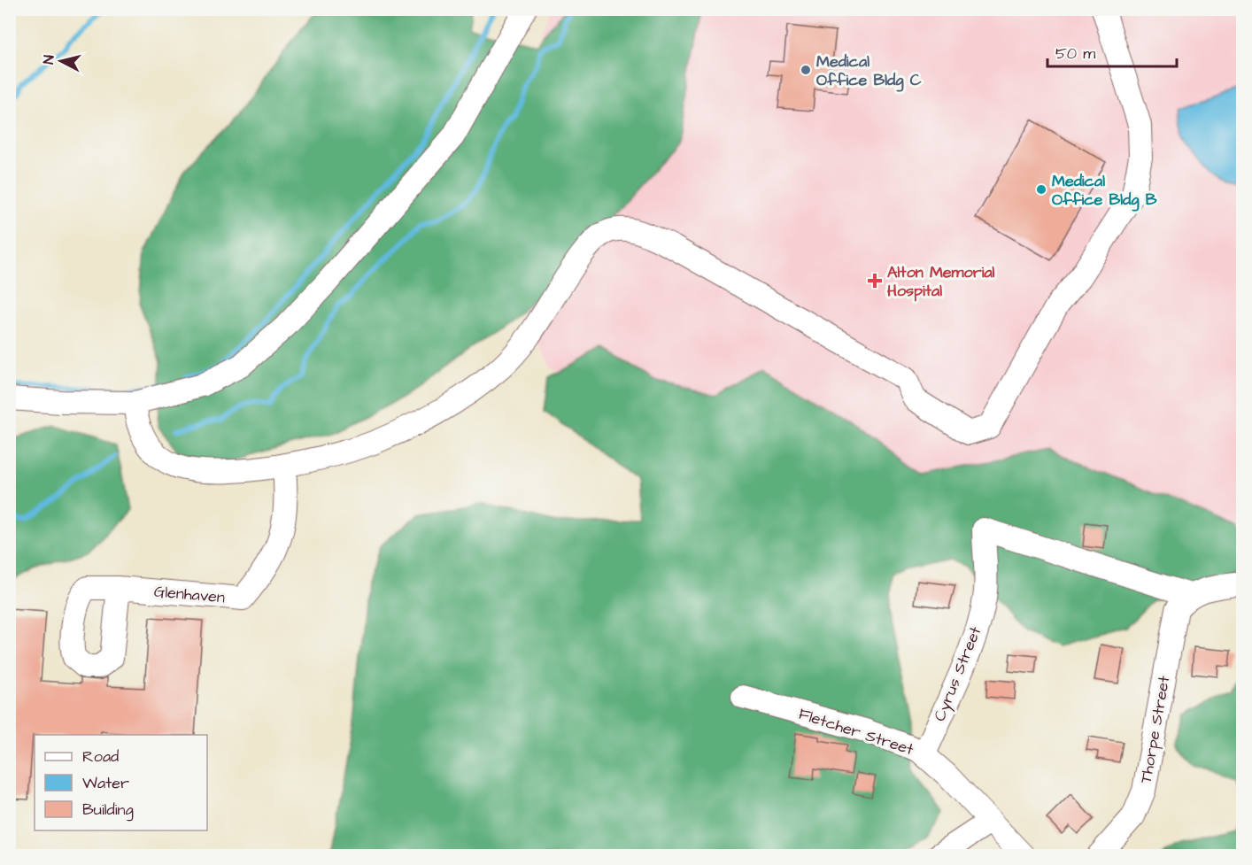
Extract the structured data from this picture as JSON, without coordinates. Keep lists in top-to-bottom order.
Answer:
{
  "streets": {
    "street": [
      "Glenhaven",
      "Cyrus Street",
      "Thorpe Street",
      "Fletcher Street"
    ]
  },
  "crossings": [
    ["Cyrus Street", "Thorpe Street"],
    ["Cyrus Street", "Fletcher Street"]
  ],
  "places": {
    "other": ["Medical Office Bldg C", "Medical Office Bldg B"],
    "health": ["Alton Memorial Hospital"]
  },
  "legend": ["Road", "Water", "Building"],
  "scale_bar": "50 m",
  "north": "left"
}
